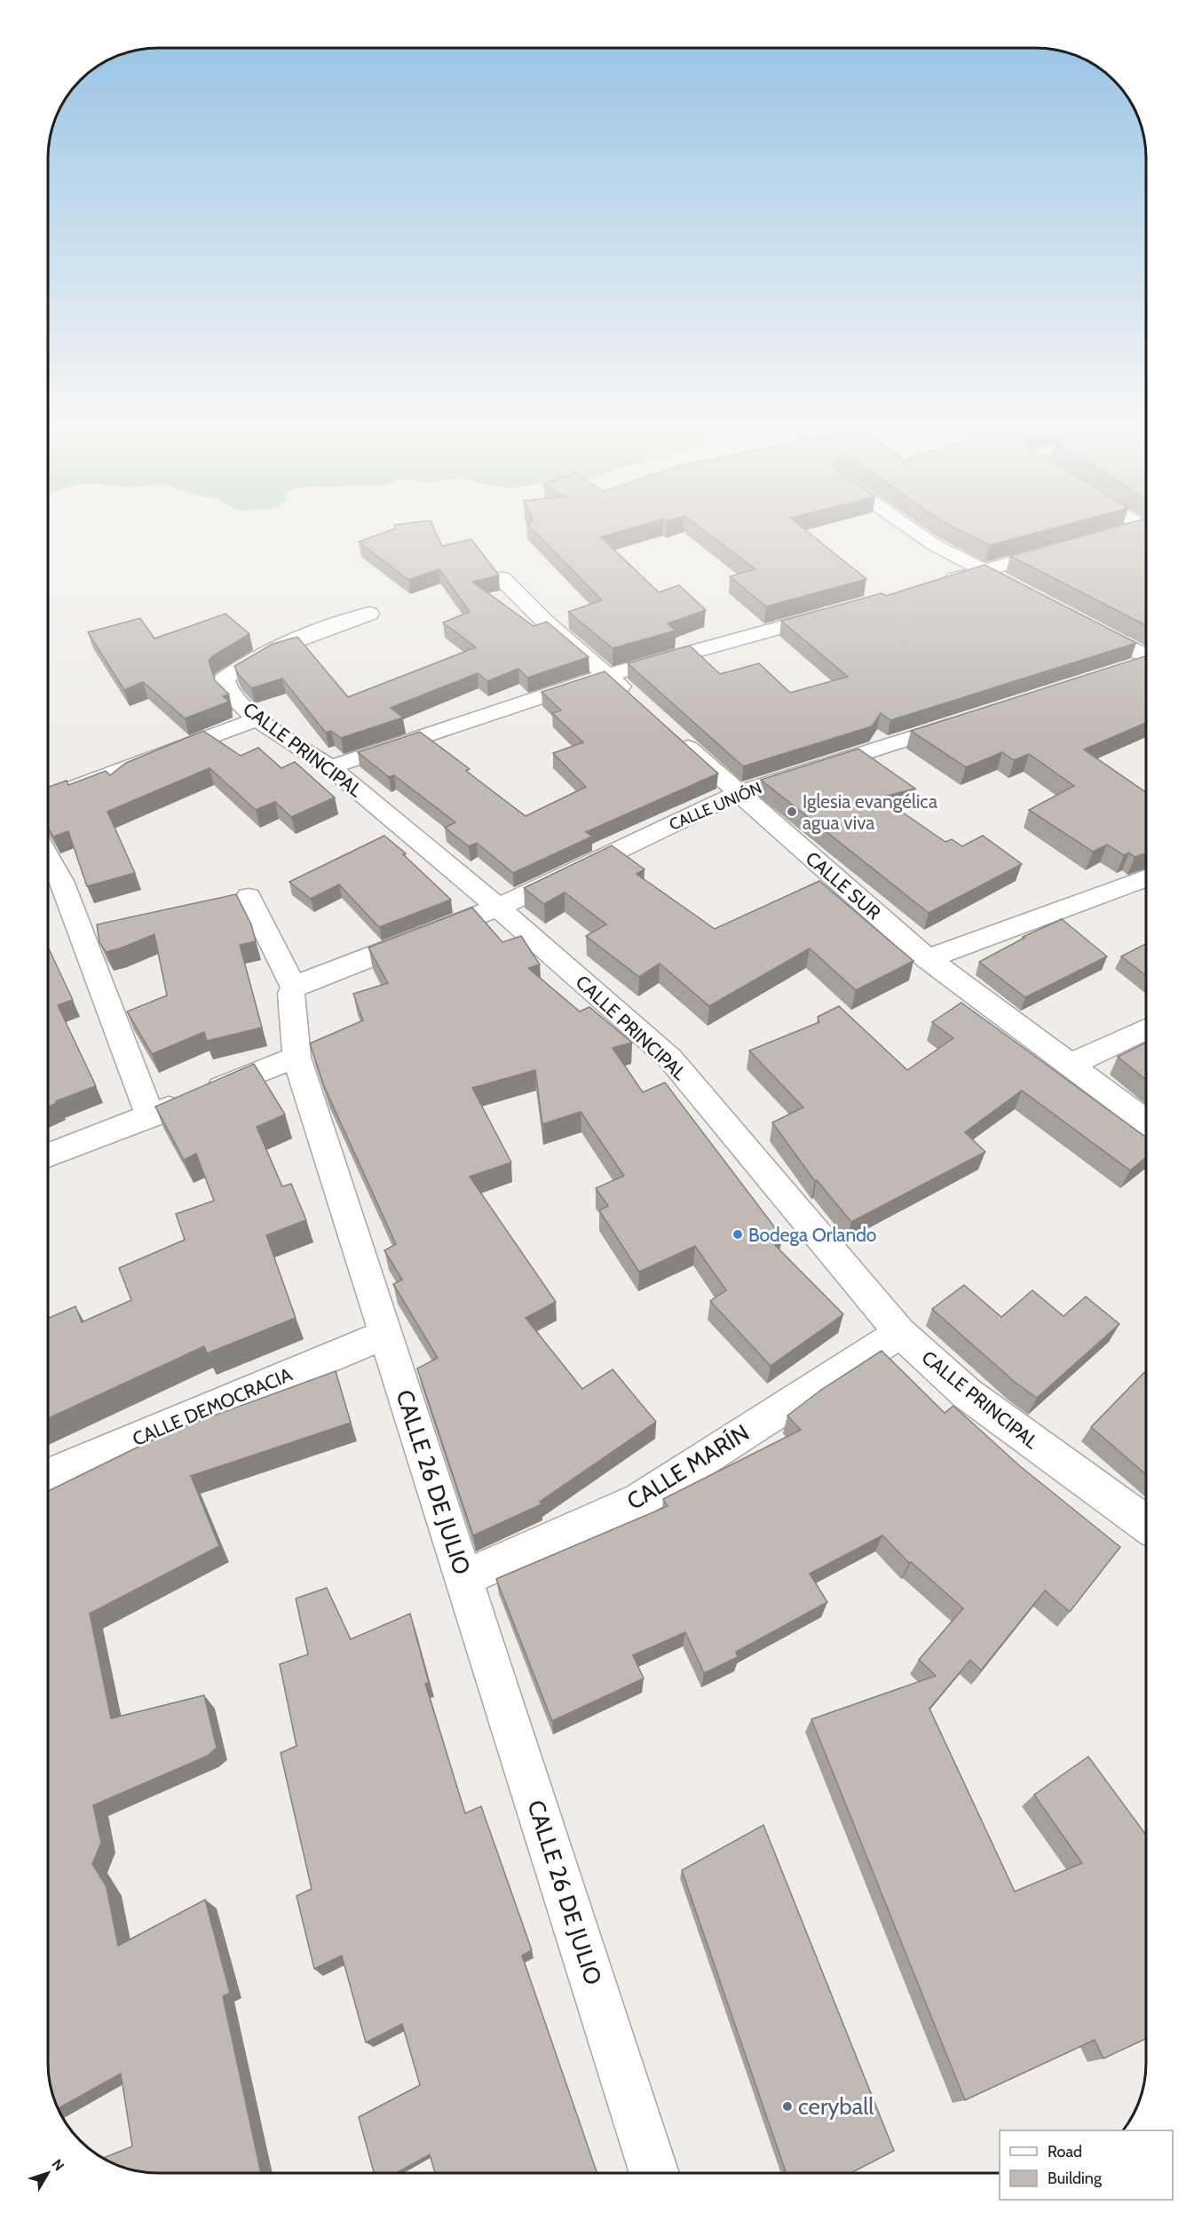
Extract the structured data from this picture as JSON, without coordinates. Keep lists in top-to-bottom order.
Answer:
{
  "streets": {
    "street": [
      "CALLE PRINCIPAL",
      "CALLE UNIÓN",
      "CALLE SUR",
      "CALLE DEMOCRACIA",
      "CALLE MARÍN",
      "CALLE 26 DE JULIO"
    ]
  },
  "crossings": [
    ["CALLE PRINCIPAL", "CALLE UNIÓN"],
    ["CALLE PRINCIPAL", "CALLE MARÍN"],
    ["CALLE UNIÓN", "CALLE SUR"],
    ["CALLE DEMOCRACIA", "CALLE 26 DE JULIO"],
    ["CALLE MARÍN", "CALLE 26 DE JULIO"]
  ],
  "places": ["Iglesia evangélica agua viva", "Bodega Orlando", "ceryball"],
  "legend": ["Road", "Building"],
  "north": "top right"
}
